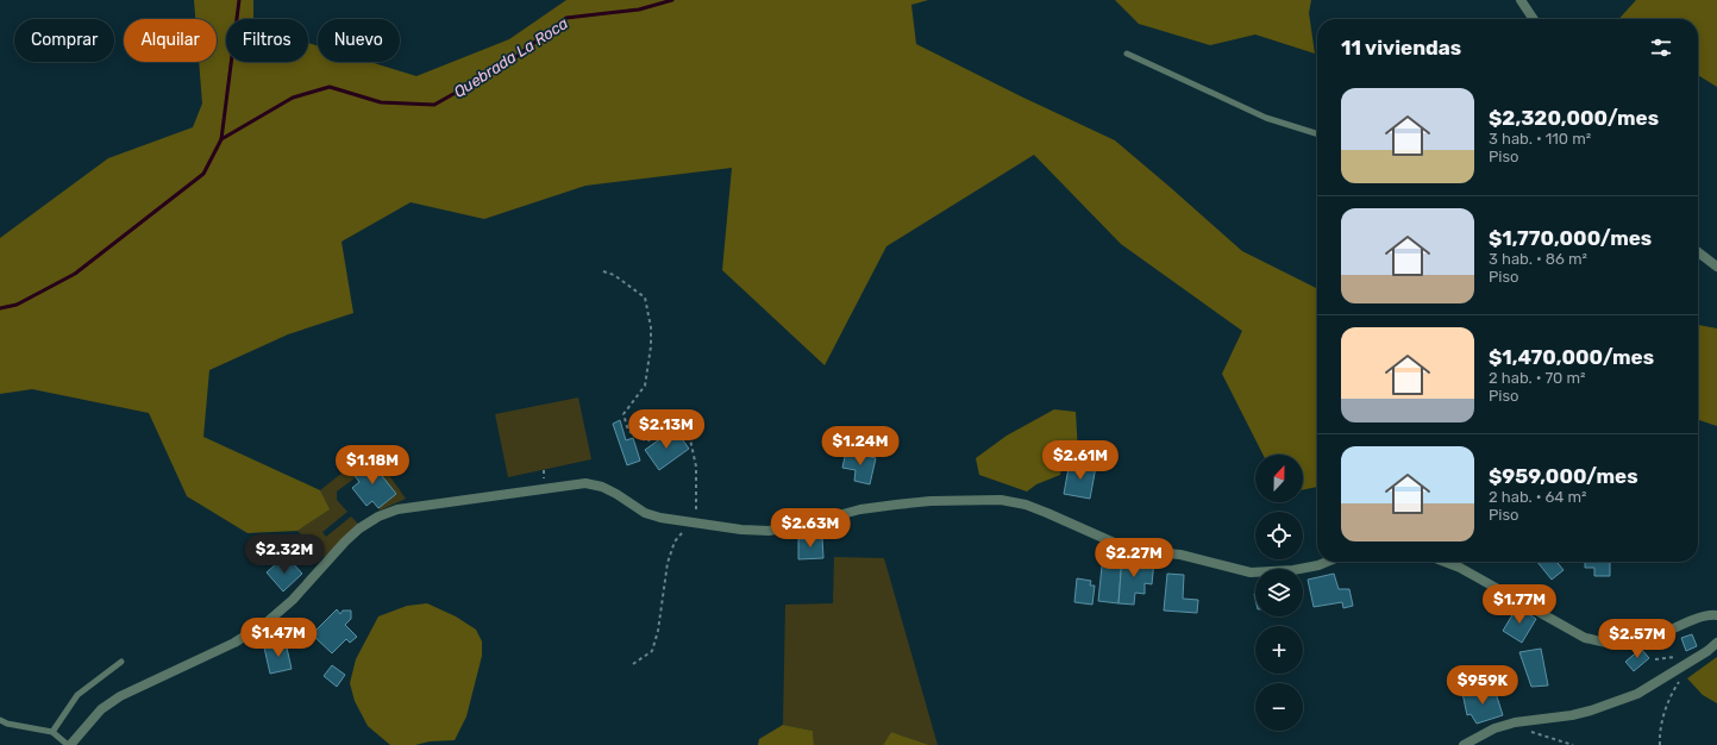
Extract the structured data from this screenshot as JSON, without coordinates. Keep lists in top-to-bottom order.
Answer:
{
  "water": ["Quebrada La Roca"],
  "north": "top",
  "page": {
    "chip": [
      "Comprar",
      "Alquilar",
      "Filtros",
      "Nuevo"
    ],
    "heading": "11 viviendas",
    "list": [
      {
        "name": "$2,320,000/mes",
        "note": "3 hab. · 110 m² · Piso"
      },
      {
        "name": "$1,770,000/mes",
        "note": "3 hab. · 86 m² · Piso"
      },
      {
        "name": "$1,470,000/mes",
        "note": "2 hab. · 70 m² · Piso"
      },
      {
        "name": "$959,000/mes",
        "note": "2 hab. · 64 m² · Piso"
      }
    ],
    "price": [
      "$2.13M",
      "$1.24M",
      "$2.61M",
      "$1.18M",
      "$2.63M",
      "$2.32M",
      "$2.27M",
      "$1.77M",
      "$1.47M",
      "$2.57M",
      "$959K"
    ],
    "map_buttons": ["+", "−"]
  }
}
